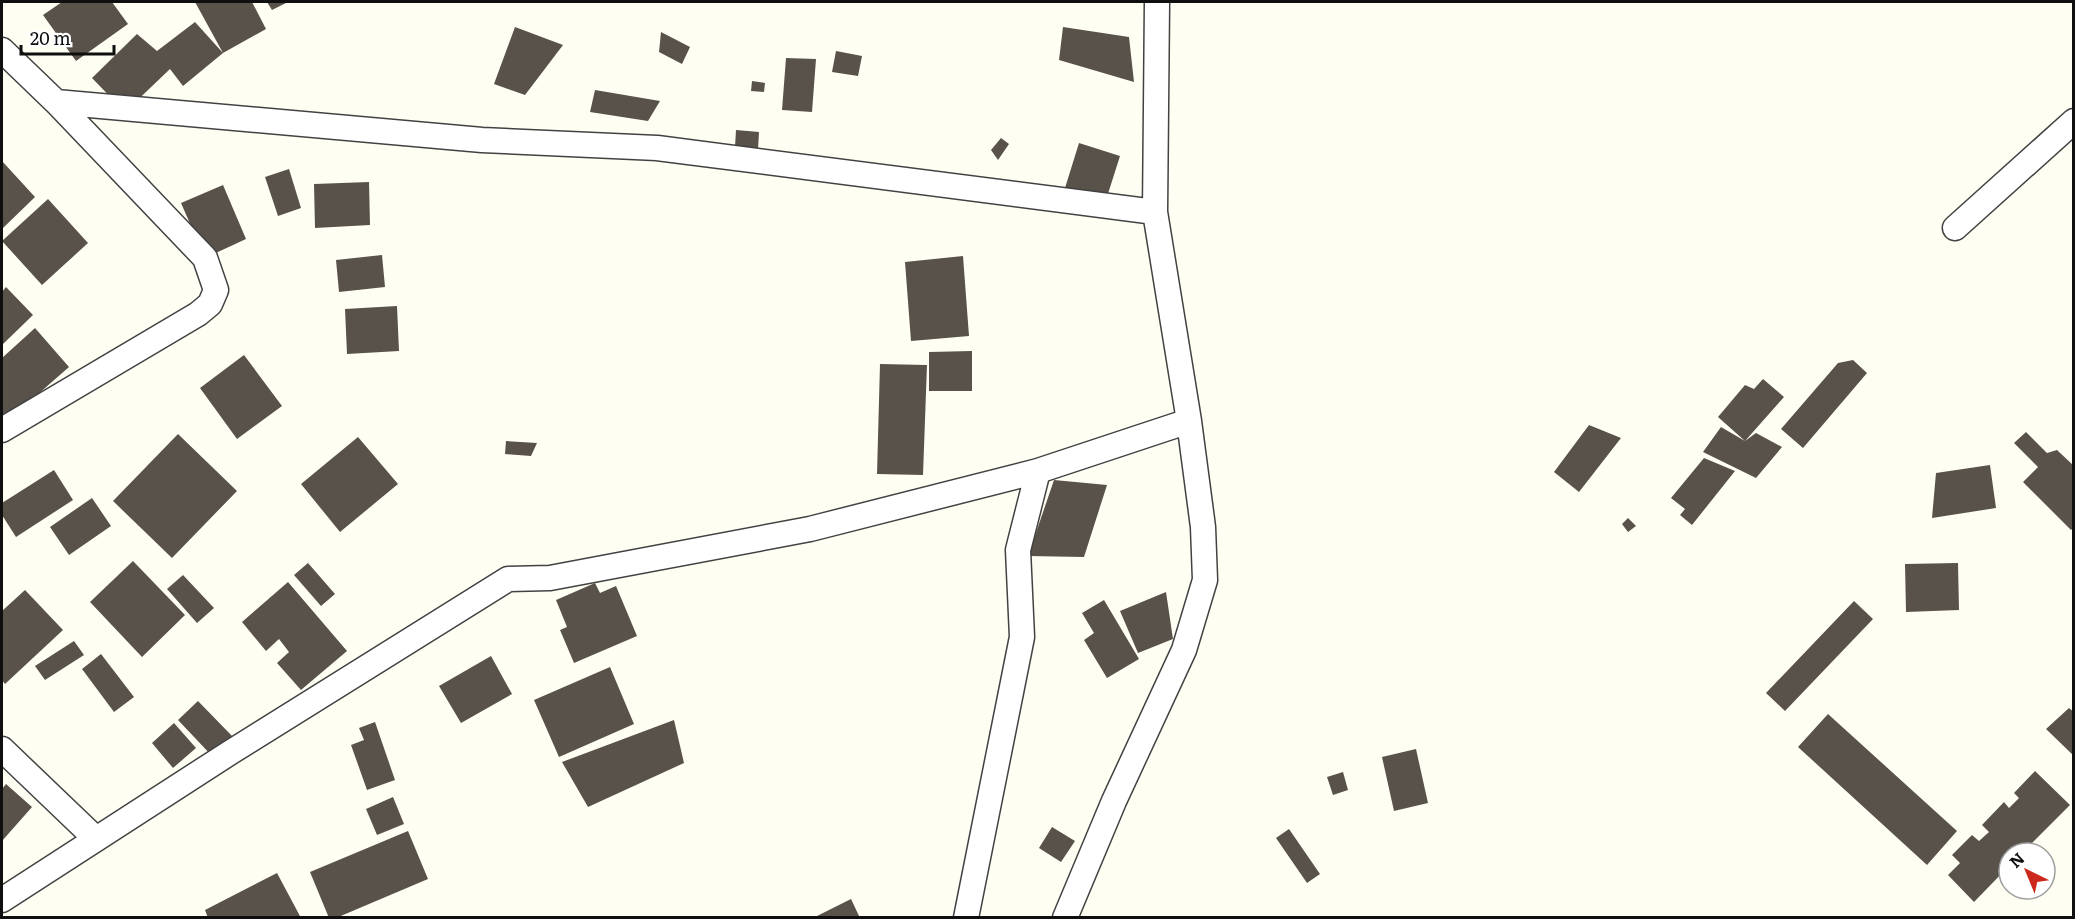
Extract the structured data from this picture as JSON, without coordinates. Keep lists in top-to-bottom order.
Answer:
{
  "scale_bar": "20 m",
  "north": "top left"
}
